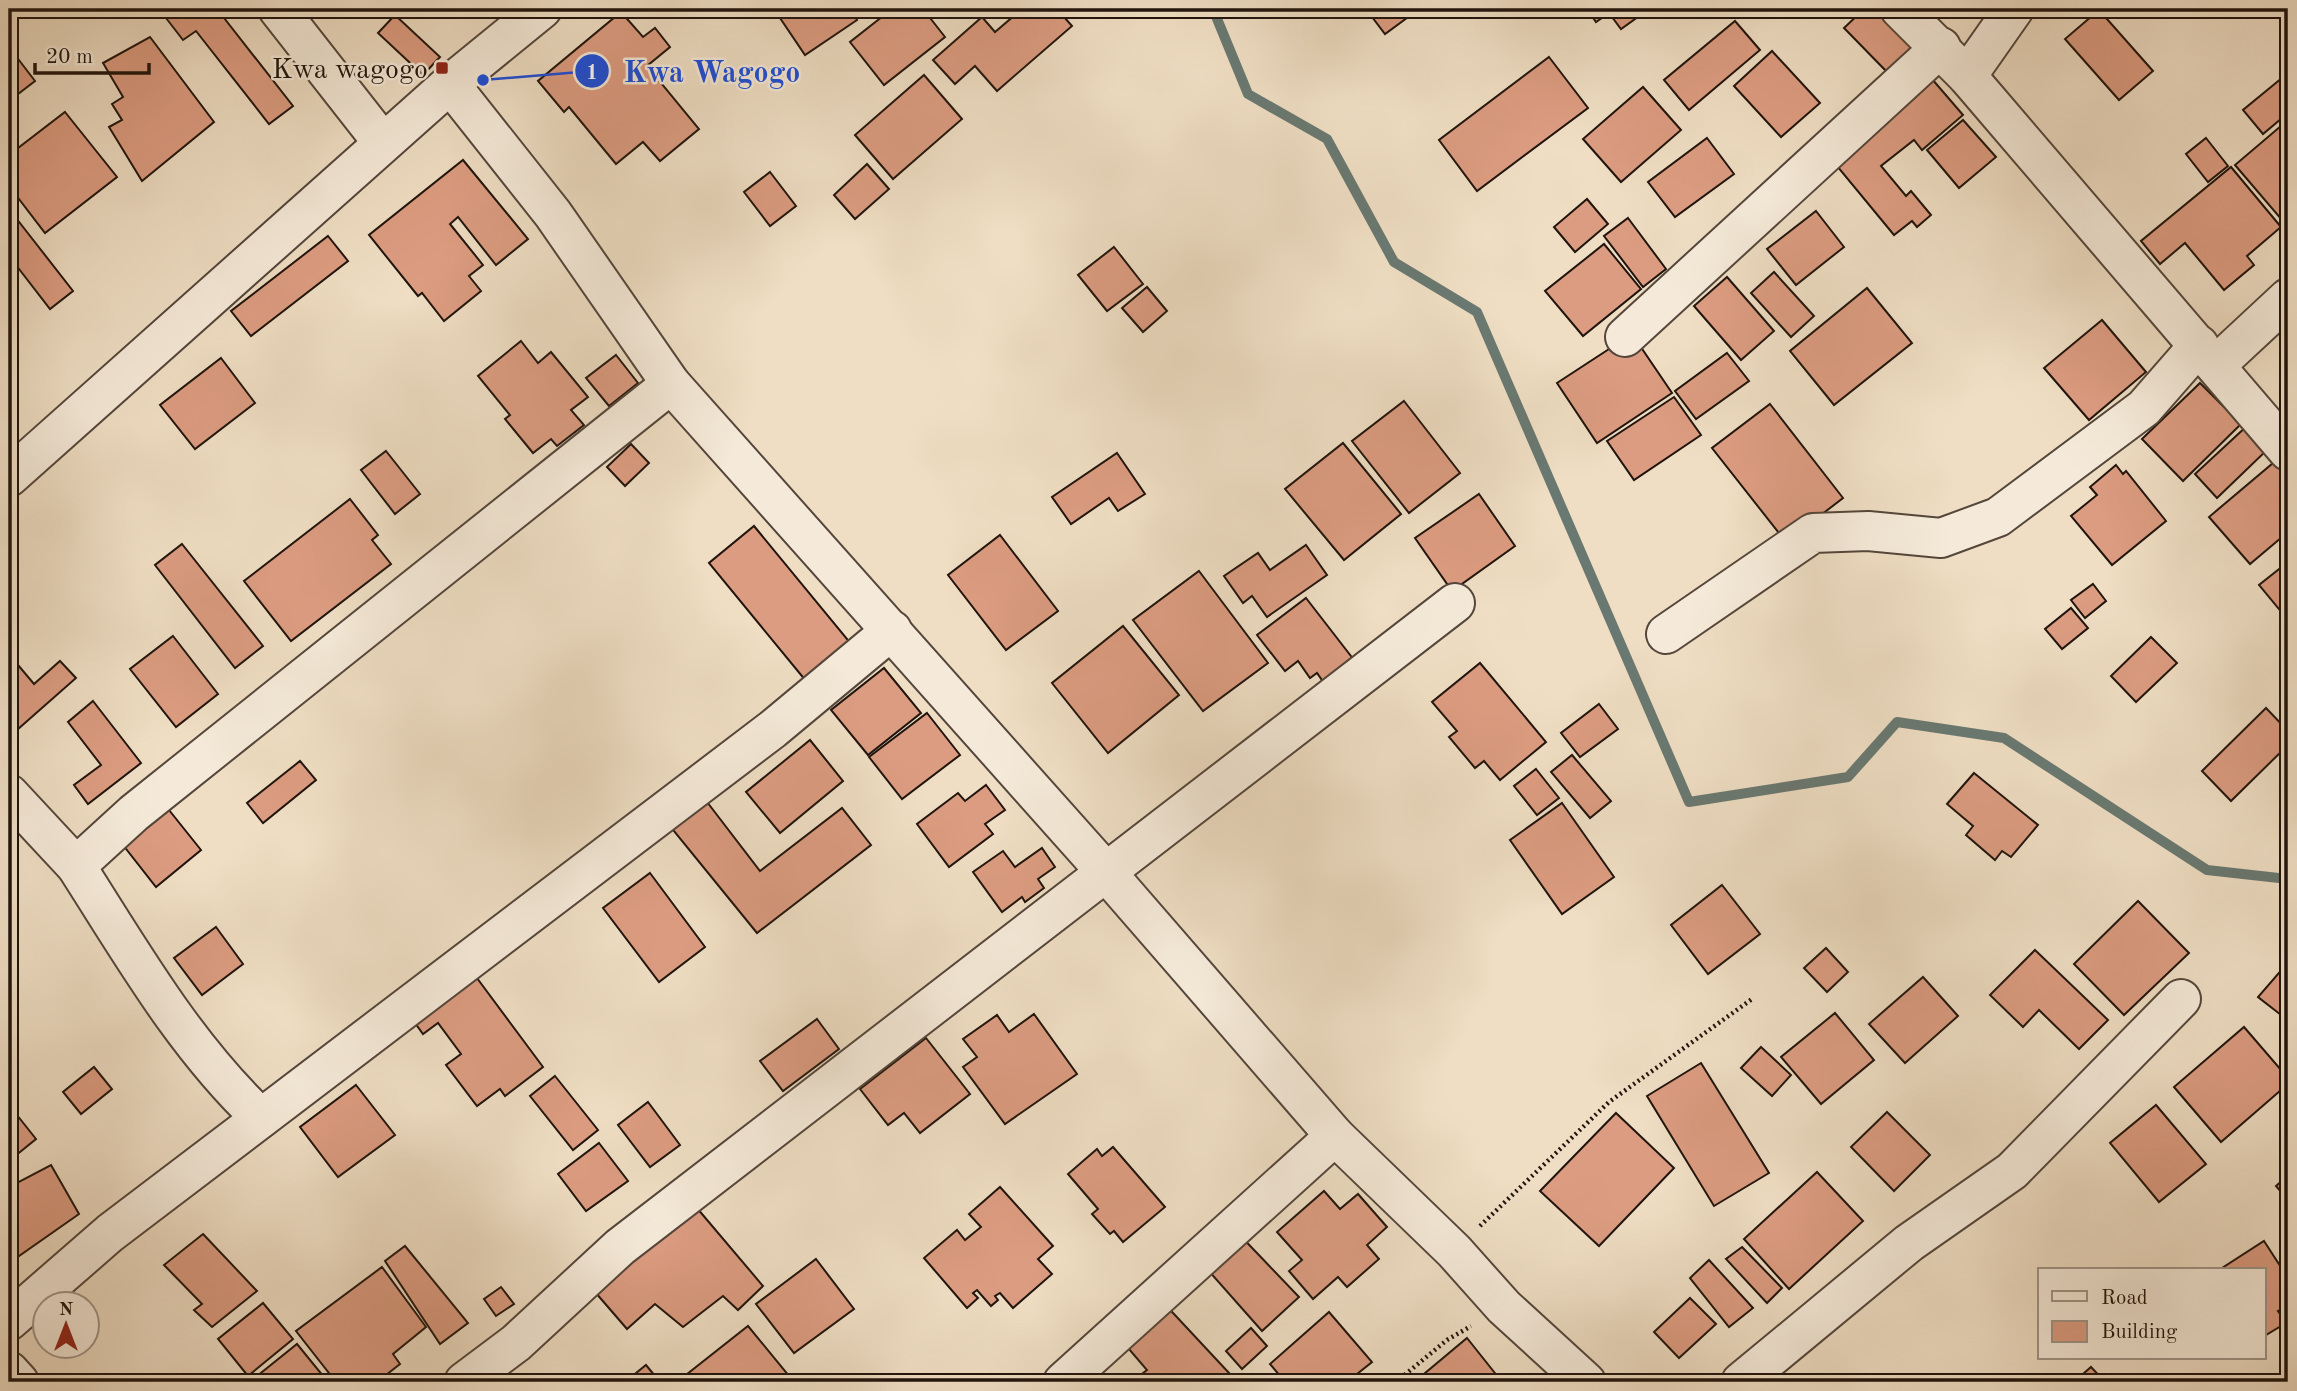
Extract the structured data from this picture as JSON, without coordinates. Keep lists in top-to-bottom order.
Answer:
{
  "places": {
    "transit": ["Kwa wagogo"],
    "other": ["Kwa Wagogo"]
  },
  "legend": ["Road", "Building"],
  "scale_bar": "20 m",
  "north": "top"
}
